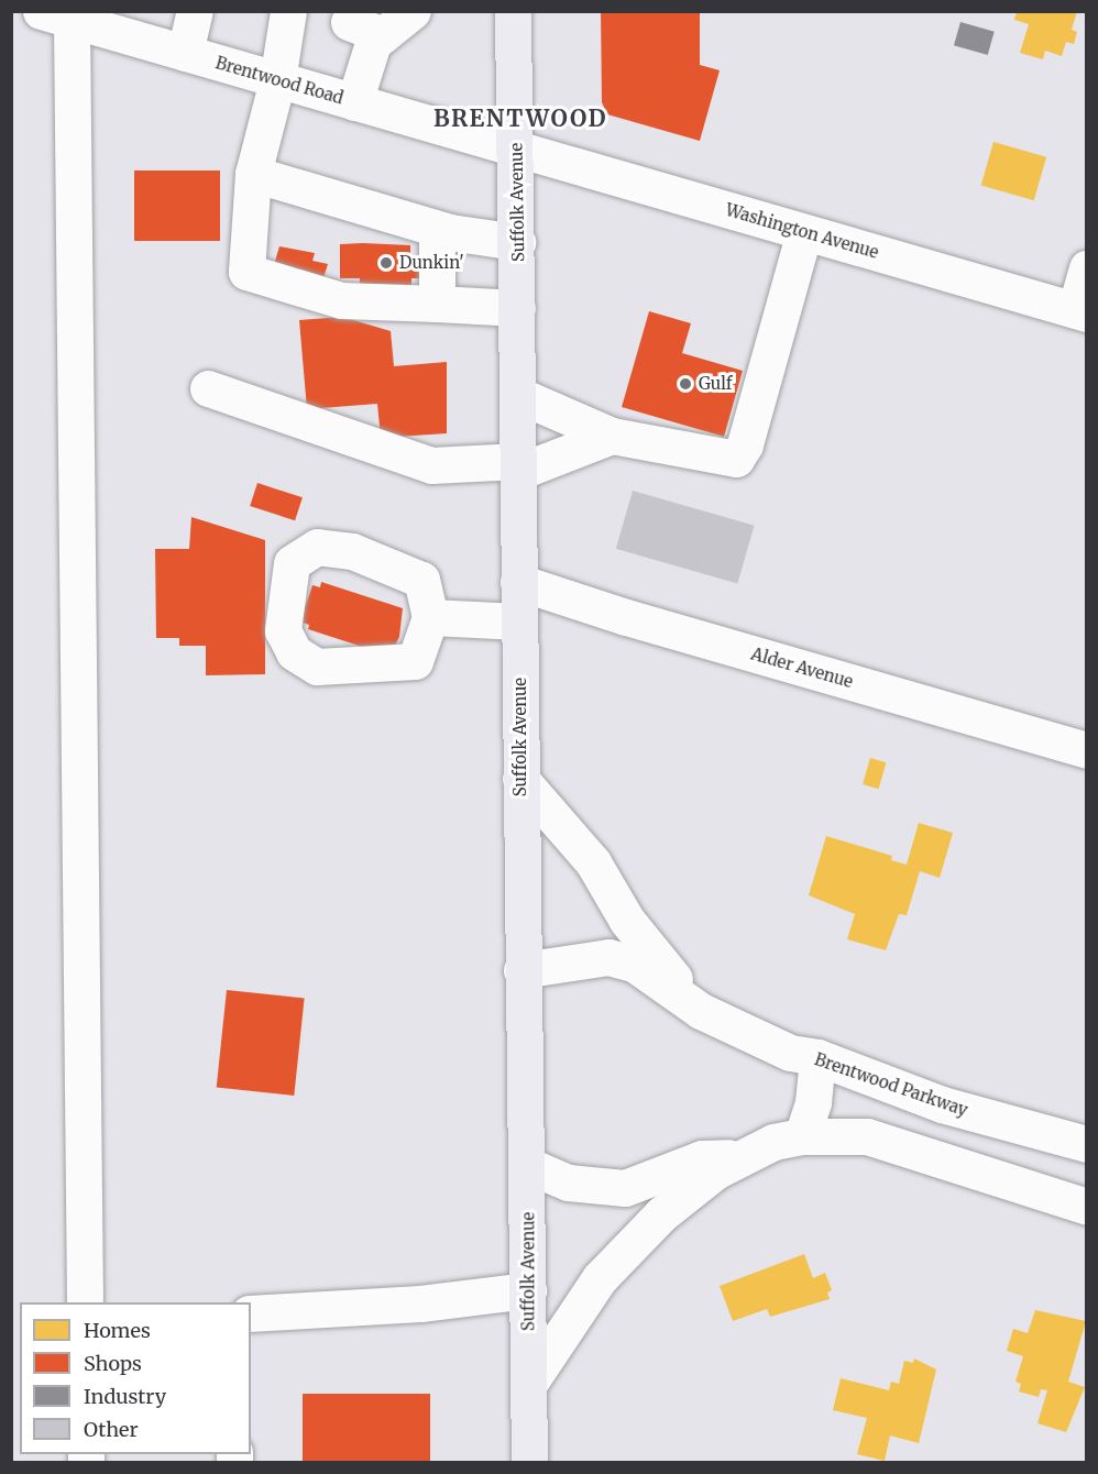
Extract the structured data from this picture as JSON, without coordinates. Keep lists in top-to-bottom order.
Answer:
{
  "streets": {
    "main road": ["Suffolk Avenue"],
    "street": [
      "Brentwood Road",
      "Washington Avenue",
      "Alder Avenue",
      "Brentwood Parkway"
    ]
  },
  "crossings": [
    ["Brentwood Road", "Suffolk Avenue"],
    ["Brentwood Road", "Washington Avenue"],
    ["Suffolk Avenue", "Washington Avenue"],
    ["Suffolk Avenue", "Alder Avenue"],
    ["Suffolk Avenue", "Brentwood Parkway"]
  ],
  "districts": ["BRENTWOOD"],
  "places": ["Dunkin'", "Gulf"],
  "legend": [
    "Homes",
    "Shops",
    "Industry",
    "Other"
  ]
}
